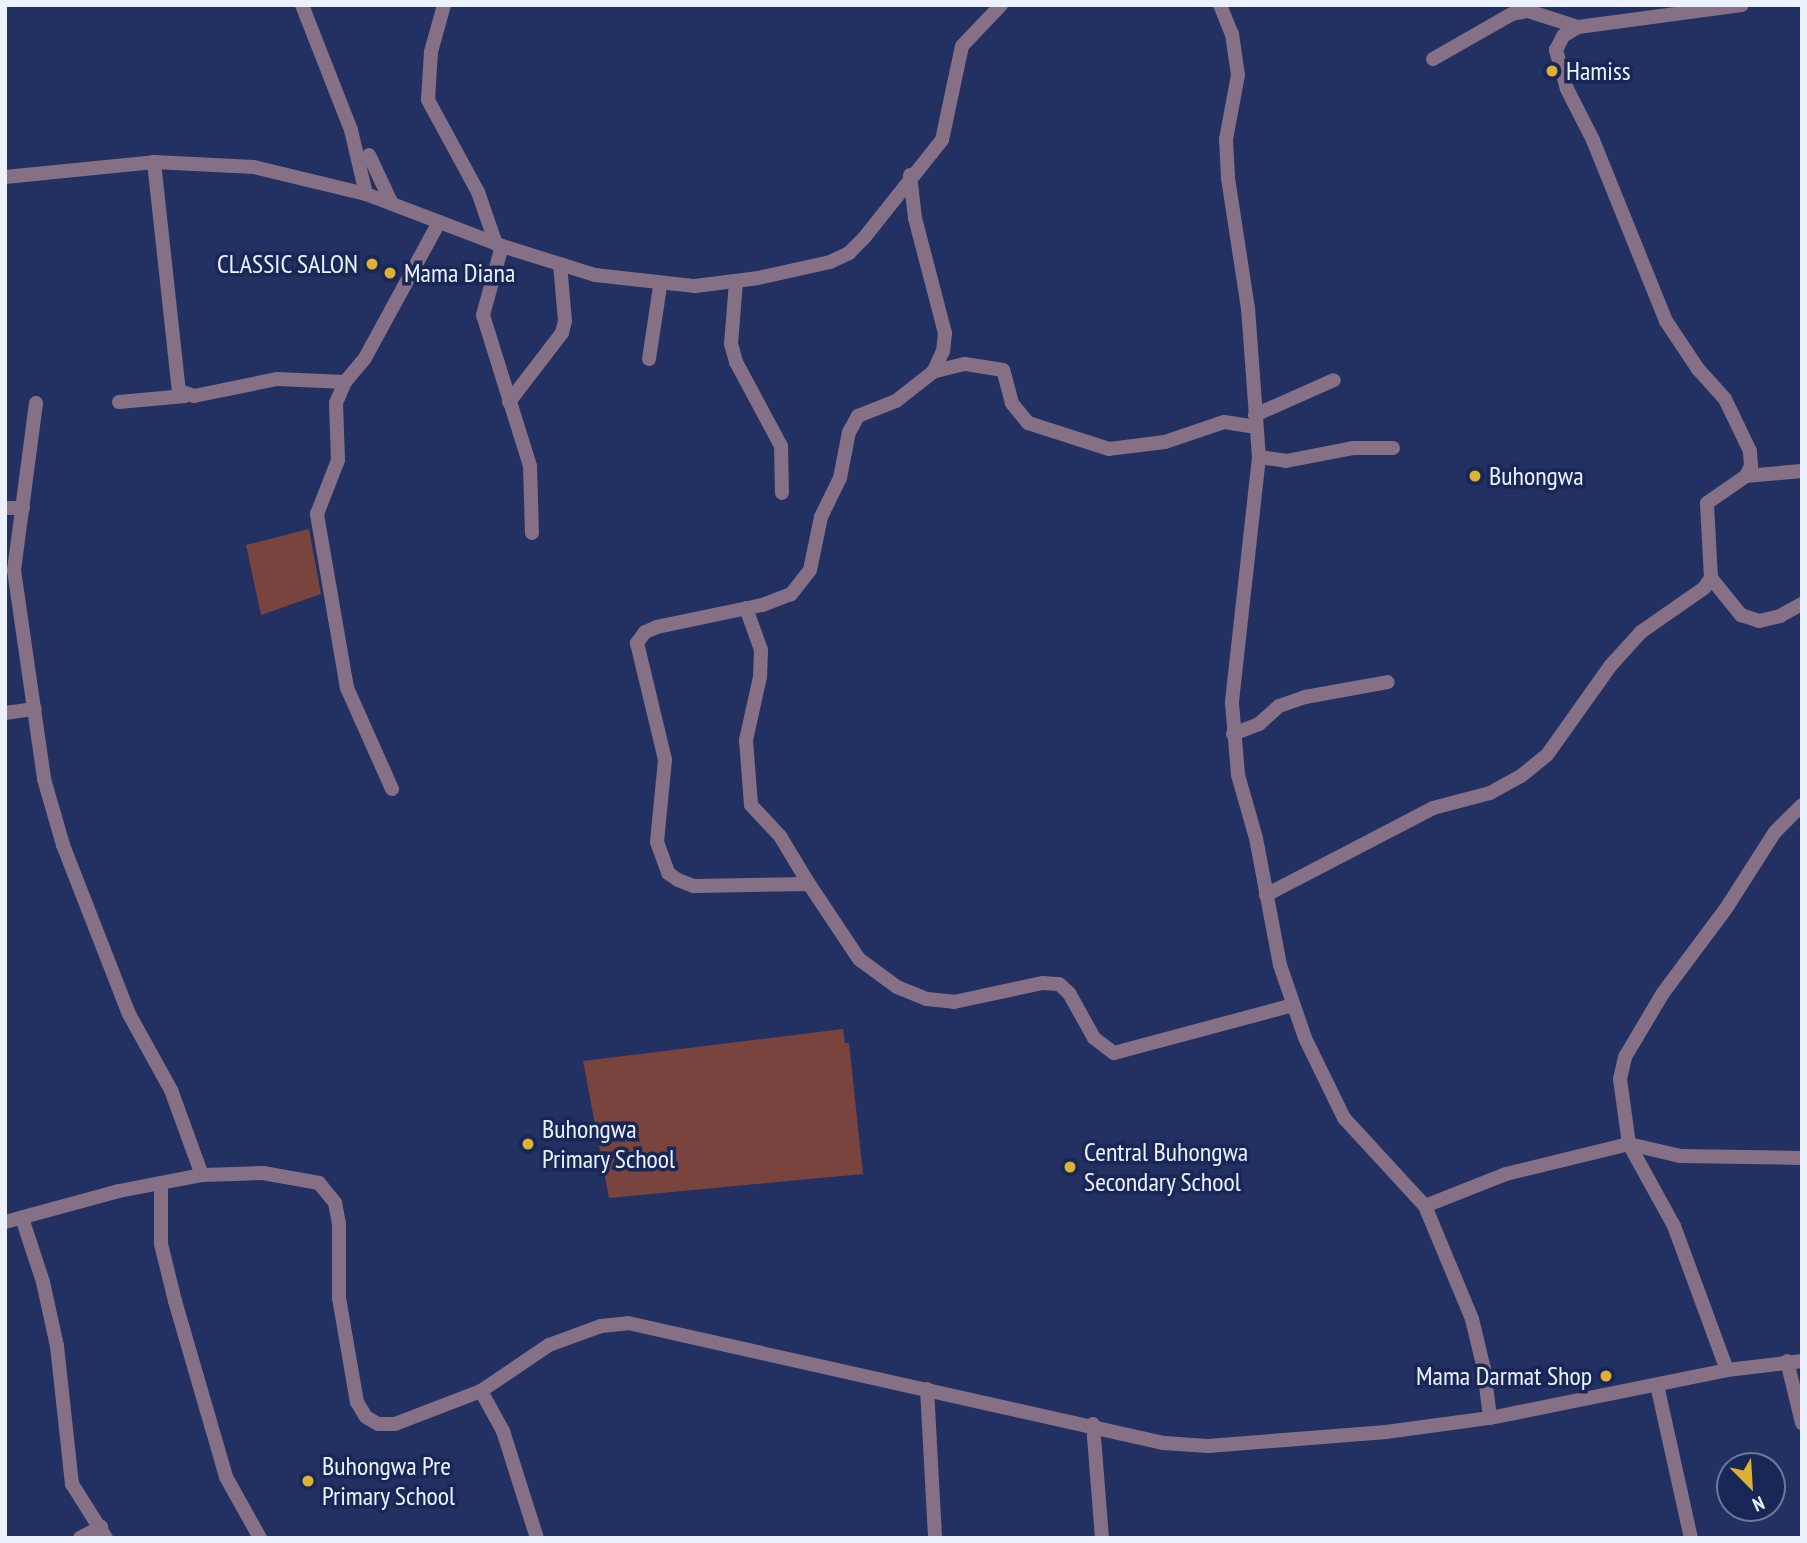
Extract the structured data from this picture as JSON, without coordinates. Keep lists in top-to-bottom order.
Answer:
{
  "places": [
    "Hamiss",
    "CLASSIC SALON",
    "Mama Diana",
    "Buhongwa",
    "Buhongwa Primary School",
    "Central Buhongwa Secondary School",
    "Mama Darmat Shop",
    "Buhongwa Pre Primary School"
  ],
  "north": "bottom right"
}
